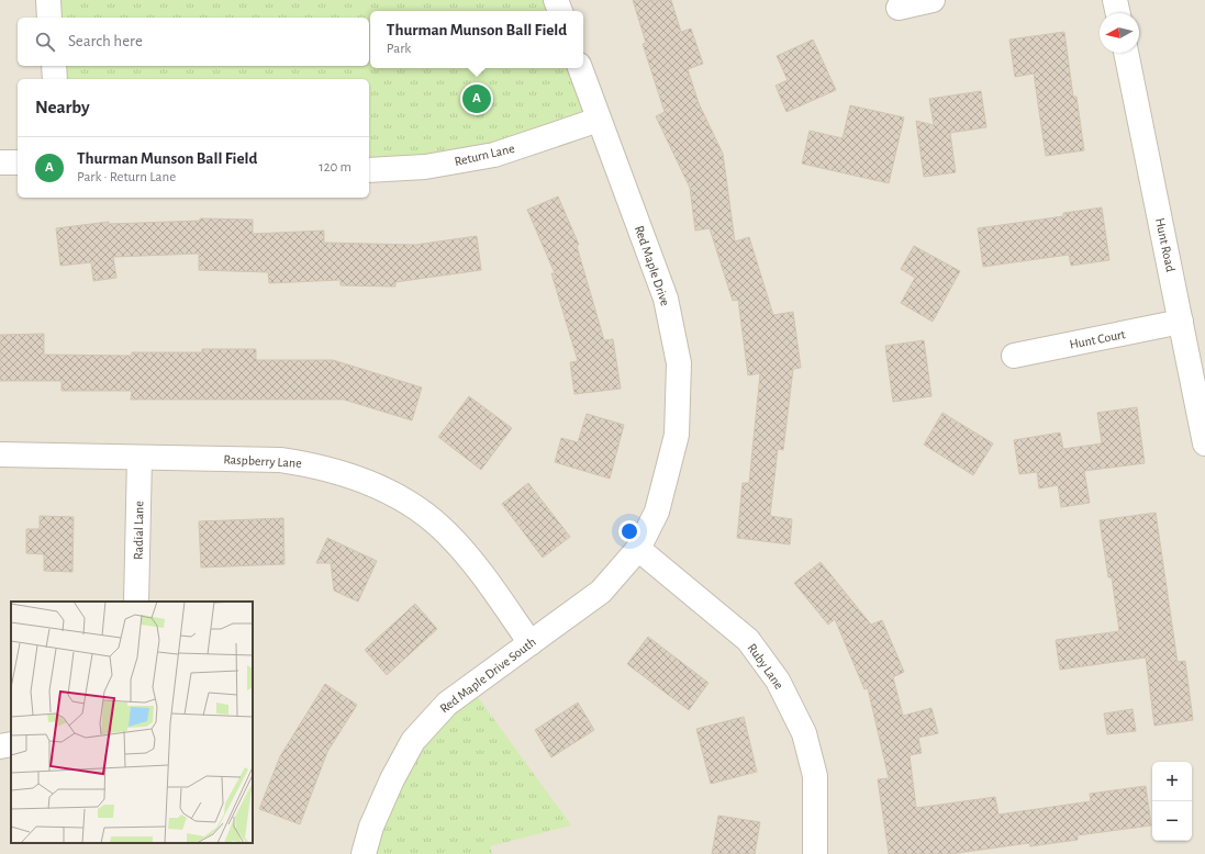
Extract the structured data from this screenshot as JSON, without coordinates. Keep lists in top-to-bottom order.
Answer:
{
  "streets": {
    "street": [
      "Return Lane",
      "Hunt Road",
      "Red Maple Drive",
      "Hunt Court",
      "Raspberry Lane",
      "Radial Lane",
      "Ruby Lane",
      "Red Maple Drive South"
    ]
  },
  "crossings": [
    ["Return Lane", "Red Maple Drive"],
    ["Hunt Road", "Hunt Court"],
    ["Red Maple Drive", "Ruby Lane"],
    ["Red Maple Drive", "Red Maple Drive South"],
    ["Raspberry Lane", "Radial Lane"],
    ["Raspberry Lane", "Red Maple Drive South"],
    ["Ruby Lane", "Red Maple Drive South"]
  ],
  "north": "left",
  "page": {
    "popup": ["Thurman Munson Ball Field", "Park"],
    "search": "Search here",
    "heading": "Nearby",
    "pins": "A",
    "list": [
      {
        "mark": "A",
        "name": "Thurman Munson Ball Field",
        "note": "Park · Return Lane",
        "value": "120 m"
      }
    ],
    "map_buttons": ["+", "−"]
  }
}
